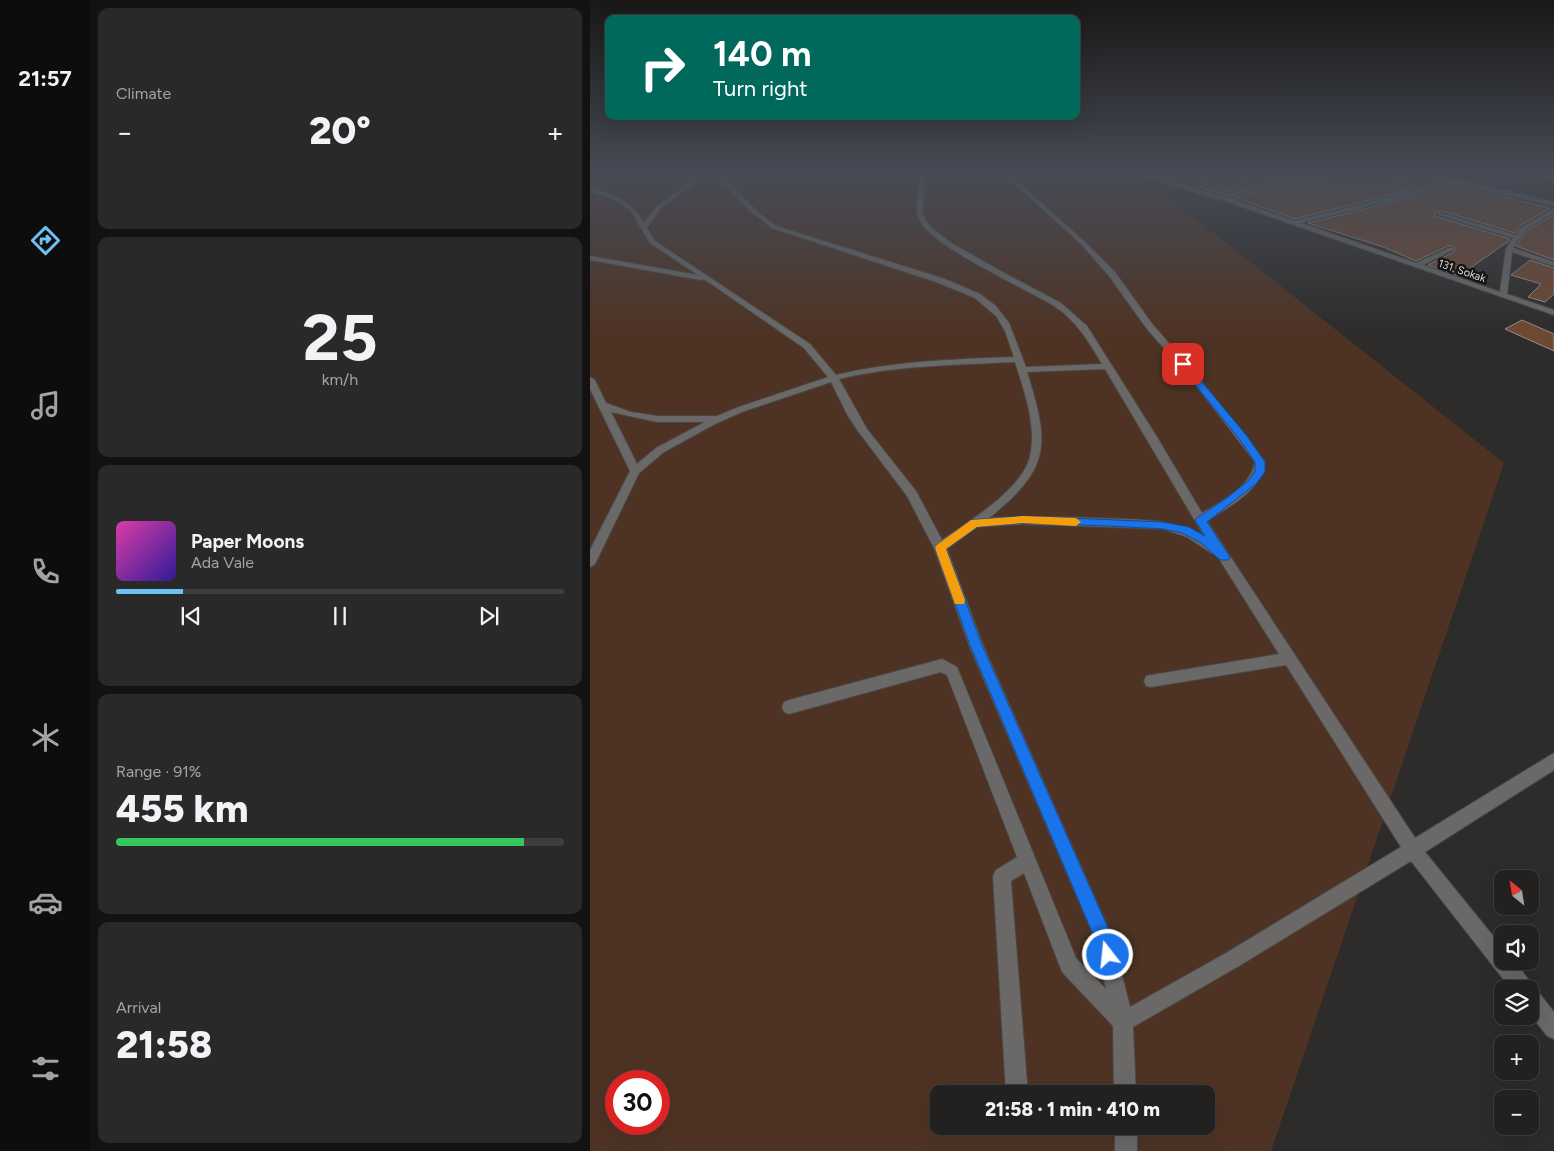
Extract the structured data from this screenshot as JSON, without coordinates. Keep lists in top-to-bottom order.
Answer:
{
  "streets": {
    "street": ["131. Sokak"]
  },
  "north": "top left",
  "page": {
    "tabs": "21:57",
    "tile": [
      "Climate",
      ["25", "km/h"],
      ["Range · 91%", "455 km"],
      ["Arrival", "21:58"]
    ],
    "turn": ["140 m", "Turn right"],
    "heat": ["−", "20°", "+"],
    "song": ["Paper Moons", "Ada Vale"],
    "map_buttons": ["+", "−"],
    "limit": "30",
    "trip": "21:58 · 1 min · 410 m"
  }
}
